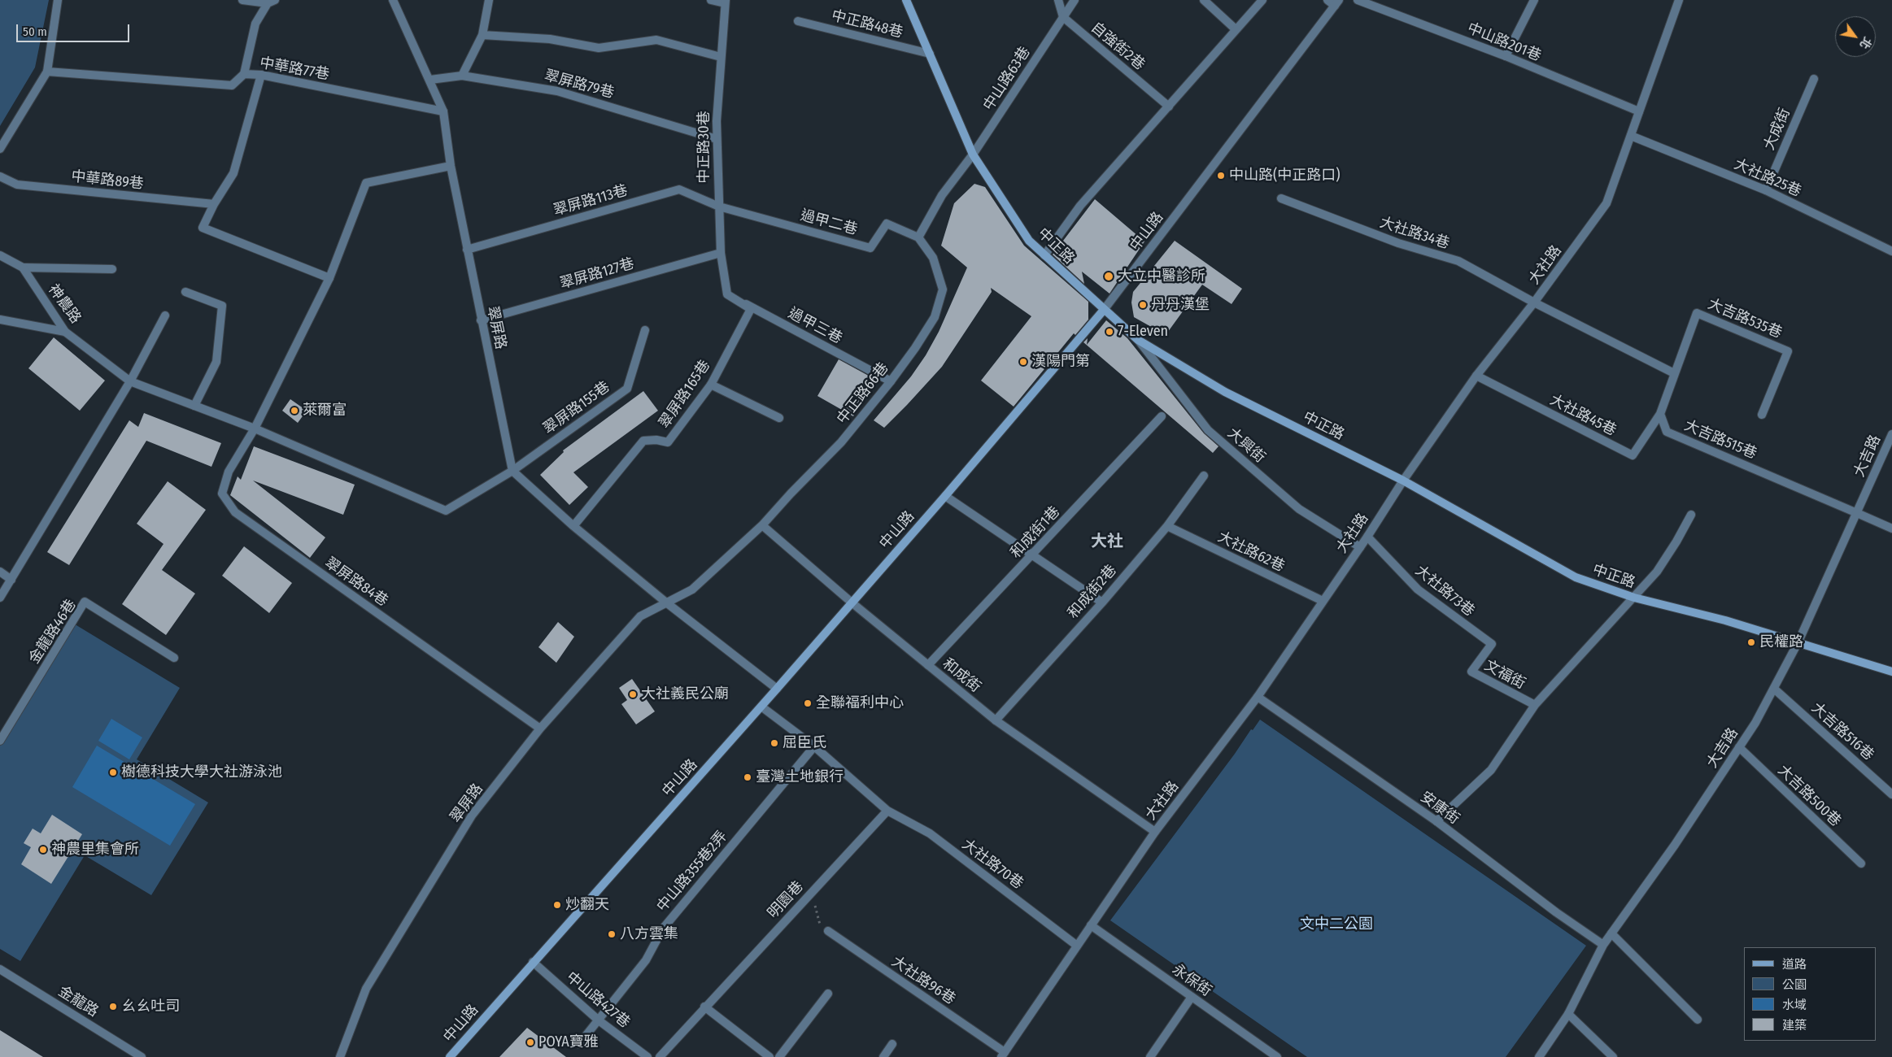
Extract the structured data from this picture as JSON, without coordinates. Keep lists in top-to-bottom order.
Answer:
{
  "streets": {
    "main road": ["中山路", "中正路"],
    "street": [
      "中正路48巷",
      "中山路201巷",
      "自強街2巷",
      "中華路77巷",
      "中山路63巷",
      "翠屏路79巷",
      "大成街",
      "中正路30巷",
      "大社路25巷",
      "中華路89巷",
      "翠屏路113巷",
      "過甲二巷",
      "大社路34巷",
      "大社路",
      "翠屏路127巷",
      "神農路",
      "大吉路535巷",
      "過甲三巷",
      "翠屏路",
      "中正路66巷",
      "翠屏路165巷",
      "翠屏路155巷",
      "大社路45巷",
      "大吉路515巷",
      "大興街",
      "大吉路",
      "和成街1巷",
      "大社路62巷",
      "翠屏路84巷",
      "大社路73巷",
      "和成街2巷",
      "金龍路46巷",
      "文福街",
      "和成街",
      "大吉路516巷",
      "大吉路500巷",
      "安康街",
      "大社路70巷",
      "中山路355巷2弄",
      "明園巷",
      "大社路96巷",
      "永保街",
      "中山路427巷",
      "金龍路"
    ]
  },
  "crossings": [
    ["中正路48巷", "中正路"],
    ["中山路201巷", "大社路"],
    ["自強街2巷", "中山路63巷"],
    ["中華路77巷", "翠屏路"],
    ["中山路63巷", "中正路"],
    ["翠屏路79巷", "中正路30巷"],
    ["翠屏路79巷", "翠屏路"],
    ["大成街", "大社路25巷"],
    ["中正路30巷", "翠屏路113巷"],
    ["中正路30巷", "過甲二巷"],
    ["中正路30巷", "翠屏路127巷"],
    ["中正路30巷", "過甲三巷"],
    ["中正路30巷", "翠屏路165巷"],
    ["大社路25巷", "大社路"],
    ["翠屏路113巷", "過甲二巷"],
    ["翠屏路113巷", "翠屏路"],
    ["過甲二巷", "中正路66巷"],
    ["中山路", "中正路"],
    ["中山路", "和成街"],
    ["中山路", "大社路70巷"],
    ["中山路", "中山路427巷"],
    ["大社路34巷", "大社路"],
    ["大社路34巷", "大吉路535巷"],
    ["中正路", "大社路"],
    ["中正路", "大興街"],
    ["中正路", "大吉路"],
    ["大社路", "大社路45巷"],
    ["大社路", "大興街"],
    ["大社路", "大社路62巷"],
    ["大社路", "大社路73巷"],
    ["大社路", "和成街"],
    ["大社路", "安康街"],
    ["大社路", "大社路70巷"],
    ["大社路", "大社路96巷"],
    ["大社路", "永保街"],
    ["翠屏路127巷", "翠屏路"],
    ["過甲三巷", "中正路66巷"],
    ["過甲三巷", "翠屏路165巷"],
    ["翠屏路", "中正路66巷"],
    ["翠屏路", "翠屏路155巷"],
    ["翠屏路", "翠屏路84巷"],
    ["中正路66巷", "和成街"],
    ["大社路45巷", "大吉路515巷"],
    ["大吉路515巷", "大吉路"],
    ["大吉路", "大吉路516巷"],
    ["大吉路", "大吉路500巷"],
    ["大吉路", "安康街"],
    ["和成街1巷", "和成街"],
    ["大社路62巷", "和成街2巷"],
    ["大社路73巷", "文福街"],
    ["和成街2巷", "和成街"],
    ["大社路70巷", "中山路355巷2弄"],
    ["大社路70巷", "明園巷"],
    ["中山路355巷2弄", "中山路427巷"]
  ],
  "districts": ["大社"],
  "parks": ["文中二公園"],
  "places": [
    "中山路(中正路口)",
    "大立中醫診所",
    "丹丹漢堡",
    "7-Eleven",
    "漢陽門第",
    "萊爾富",
    "民權路",
    "大社義民公廟",
    "全聯福利中心",
    "屈臣氏",
    "樹德科技大學大社游泳池",
    "臺灣土地銀行",
    "神農里集會所",
    "炒翻天",
    "八方雲集",
    "ㄠㄠ吐司",
    "POYA寶雅"
  ],
  "legend": [
    "道路",
    "公園",
    "水域",
    "建築"
  ],
  "scale_bar": "50 m",
  "north": "bottom right"
}
